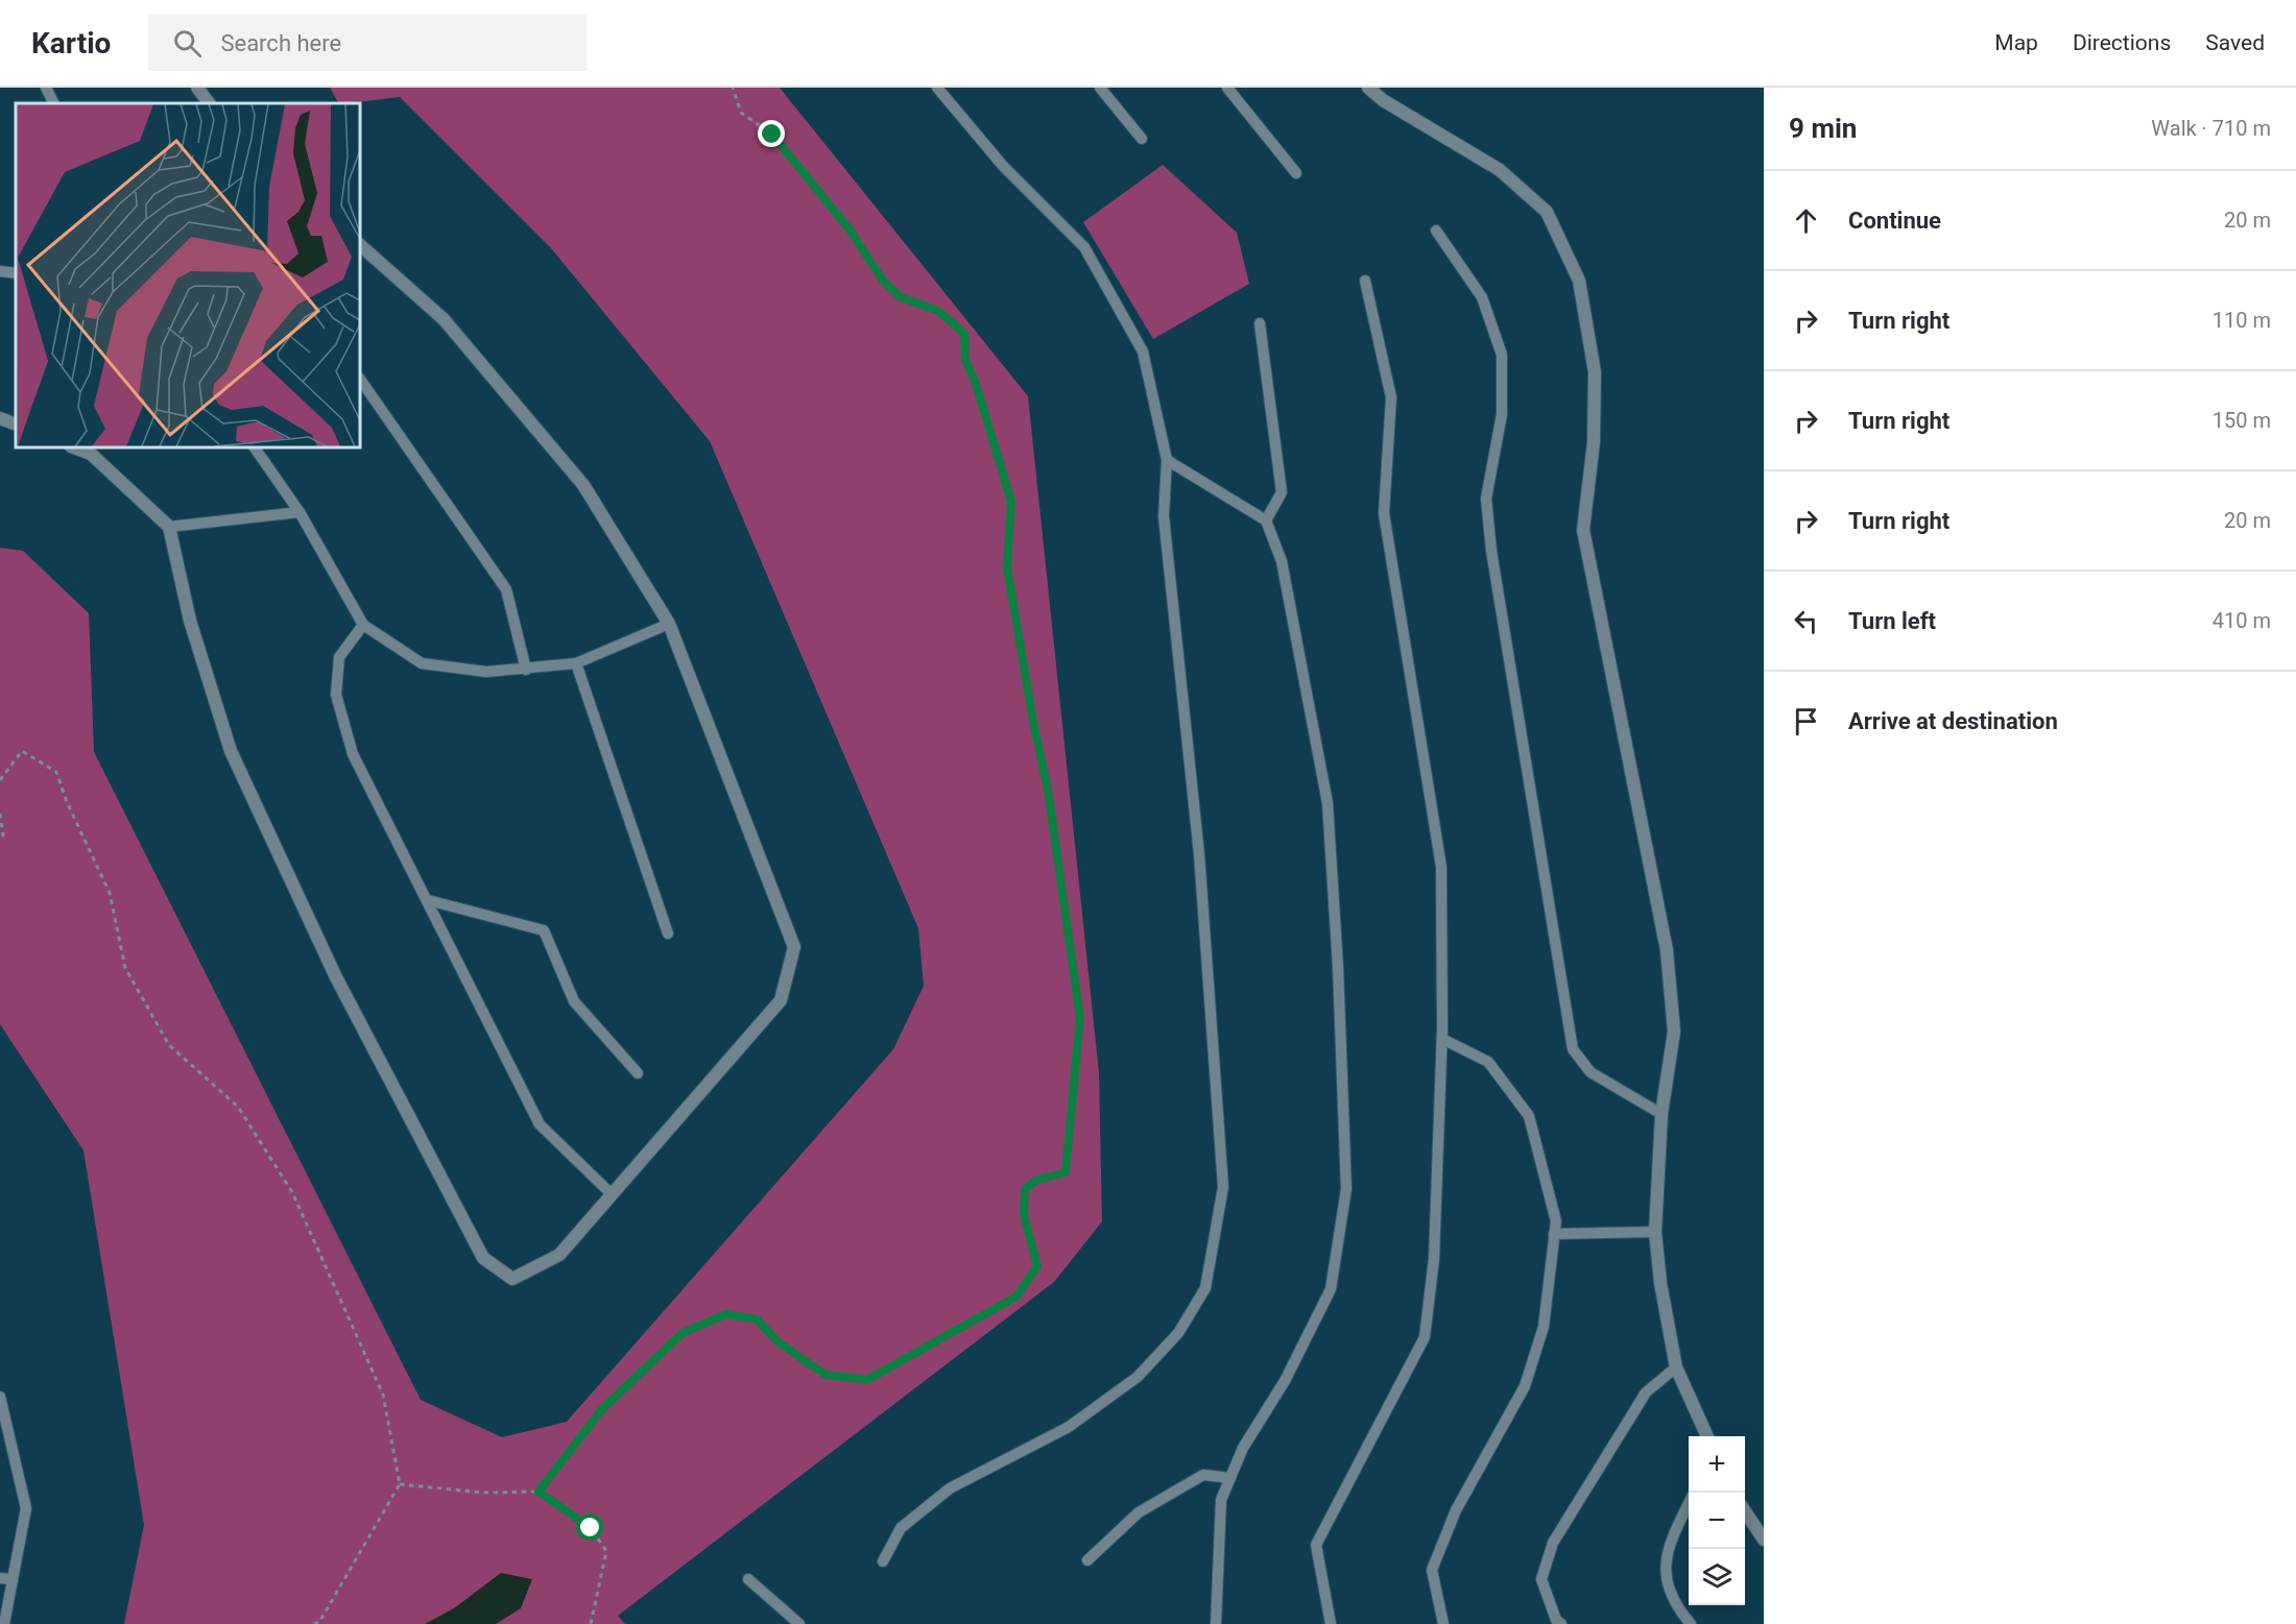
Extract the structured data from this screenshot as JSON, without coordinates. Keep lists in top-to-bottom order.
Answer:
{
  "page": {
    "header": "Kartio",
    "search": "Search here",
    "nav": ["Map", "Directions", "Saved"],
    "heading": ["9 min", "Walk · 710 m"],
    "list": [
      ["Continue", "20 m"],
      ["Turn right", "110 m"],
      ["Turn right", "150 m"],
      ["Turn right", "20 m"],
      ["Turn left", "410 m"],
      "Arrive at destination"
    ],
    "map_buttons": ["+", "−"]
  }
}
